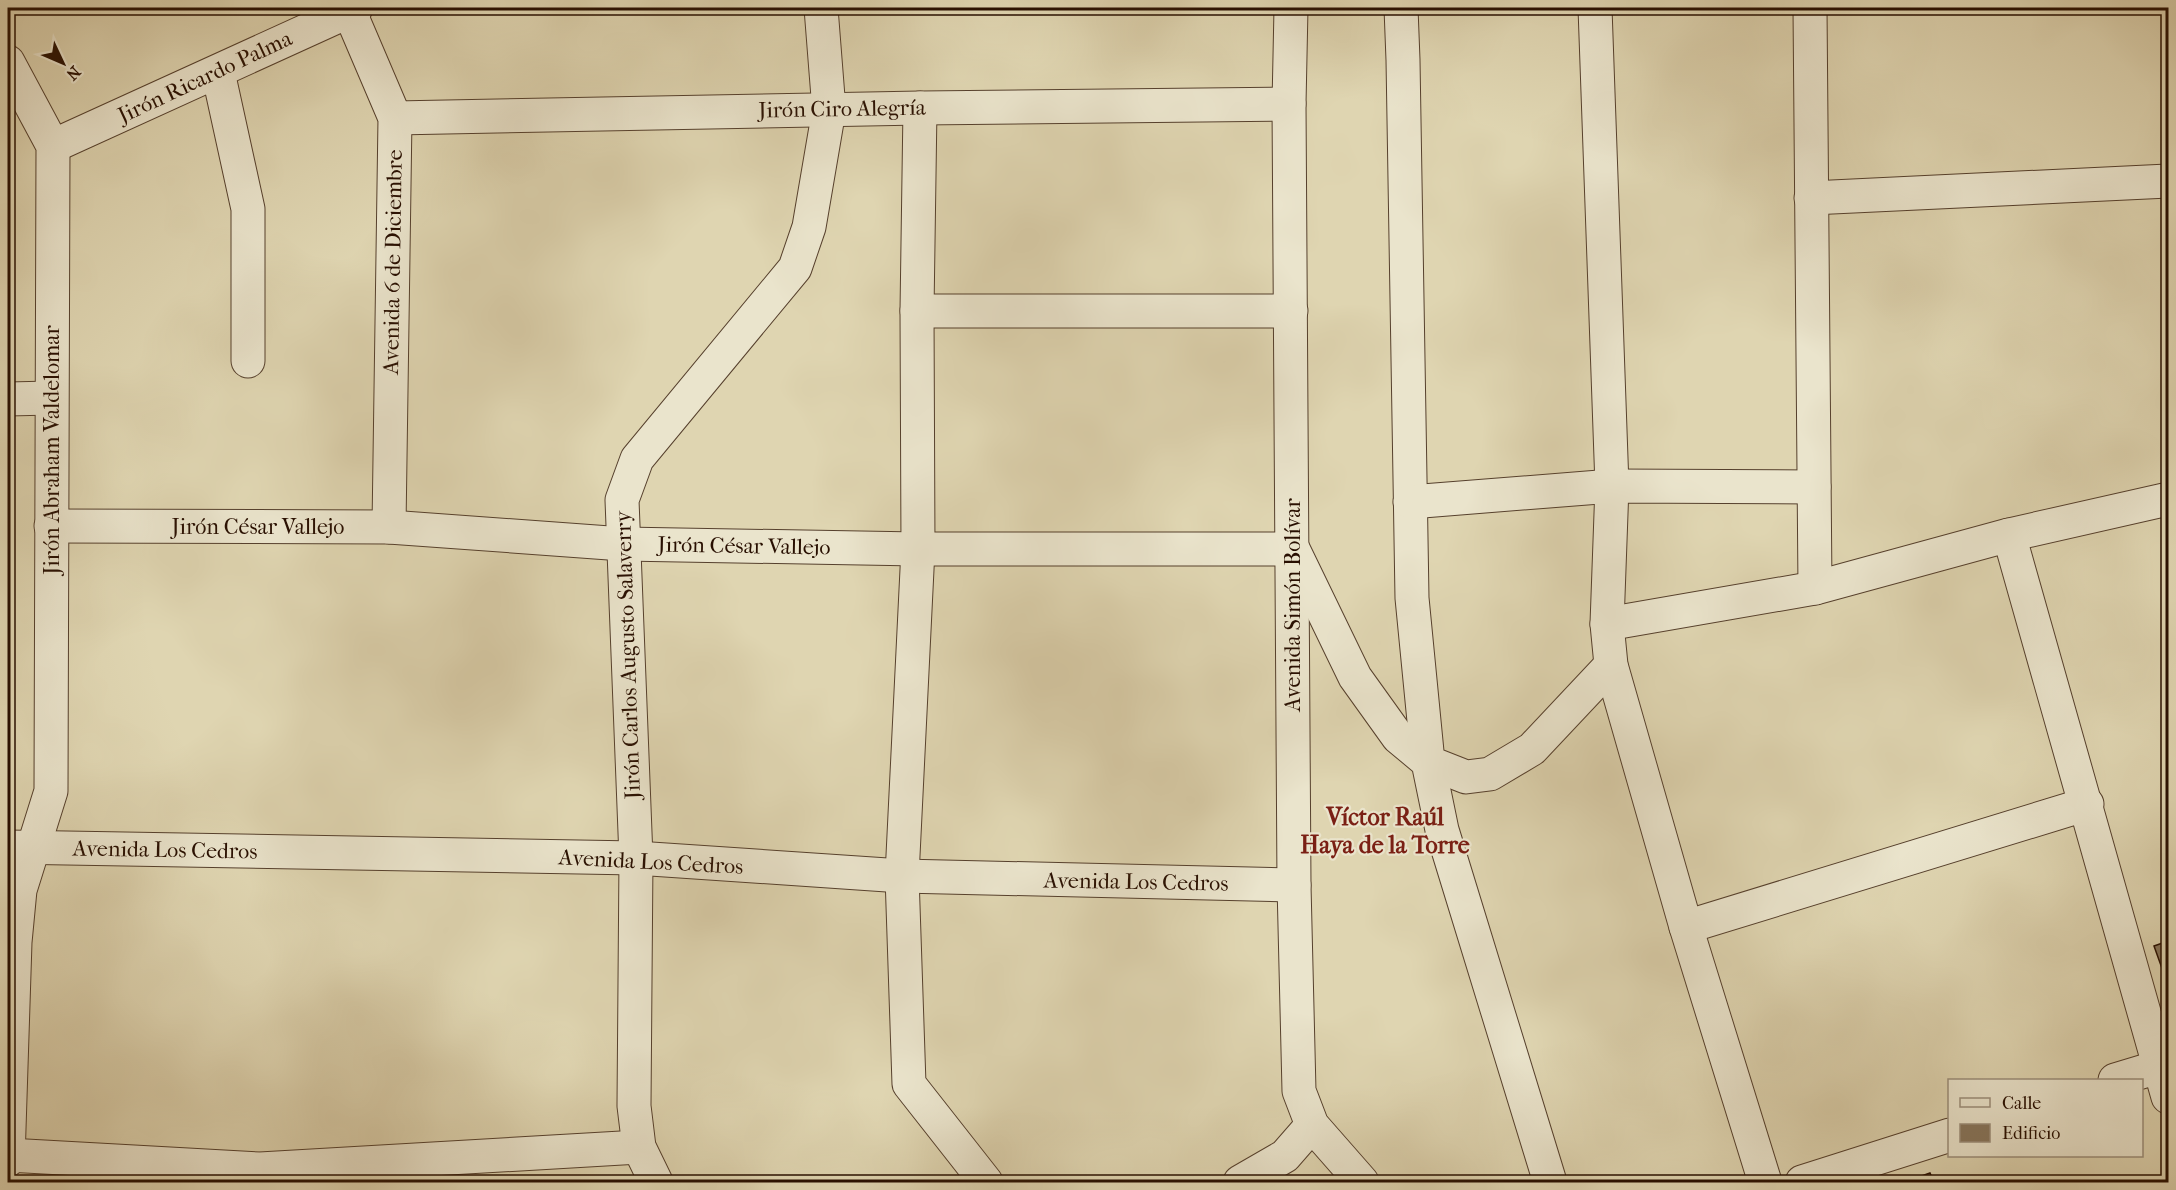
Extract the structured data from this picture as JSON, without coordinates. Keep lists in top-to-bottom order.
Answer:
{
  "streets": {
    "street": [
      "Jirón Ricardo Palma",
      "Jirón Ciro Alegría",
      "Avenida 6 de Diciembre",
      "Jirón Abraham Valdelomar",
      "Jirón César Vallejo",
      "Avenida Simón Bolívar",
      "Jirón Carlos Augusto Salaverry",
      "Avenida Los Cedros"
    ]
  },
  "crossings": [
    ["Jirón Ricardo Palma", "Avenida 6 de Diciembre"],
    ["Jirón Ricardo Palma", "Jirón Abraham Valdelomar"],
    ["Jirón Ciro Alegría", "Avenida 6 de Diciembre"],
    ["Jirón Ciro Alegría", "Avenida Simón Bolívar"],
    ["Jirón Ciro Alegría", "Jirón Carlos Augusto Salaverry"],
    ["Avenida 6 de Diciembre", "Jirón César Vallejo"],
    ["Jirón Abraham Valdelomar", "Jirón César Vallejo"],
    ["Jirón Abraham Valdelomar", "Avenida Los Cedros"],
    ["Jirón César Vallejo", "Avenida Simón Bolívar"],
    ["Jirón César Vallejo", "Jirón Carlos Augusto Salaverry"],
    ["Avenida Simón Bolívar", "Avenida Los Cedros"],
    ["Jirón Carlos Augusto Salaverry", "Avenida Los Cedros"]
  ],
  "districts": ["Víctor Raúl Haya de la Torre"],
  "legend": ["Calle", "Edificio"],
  "north": "bottom right"
}
